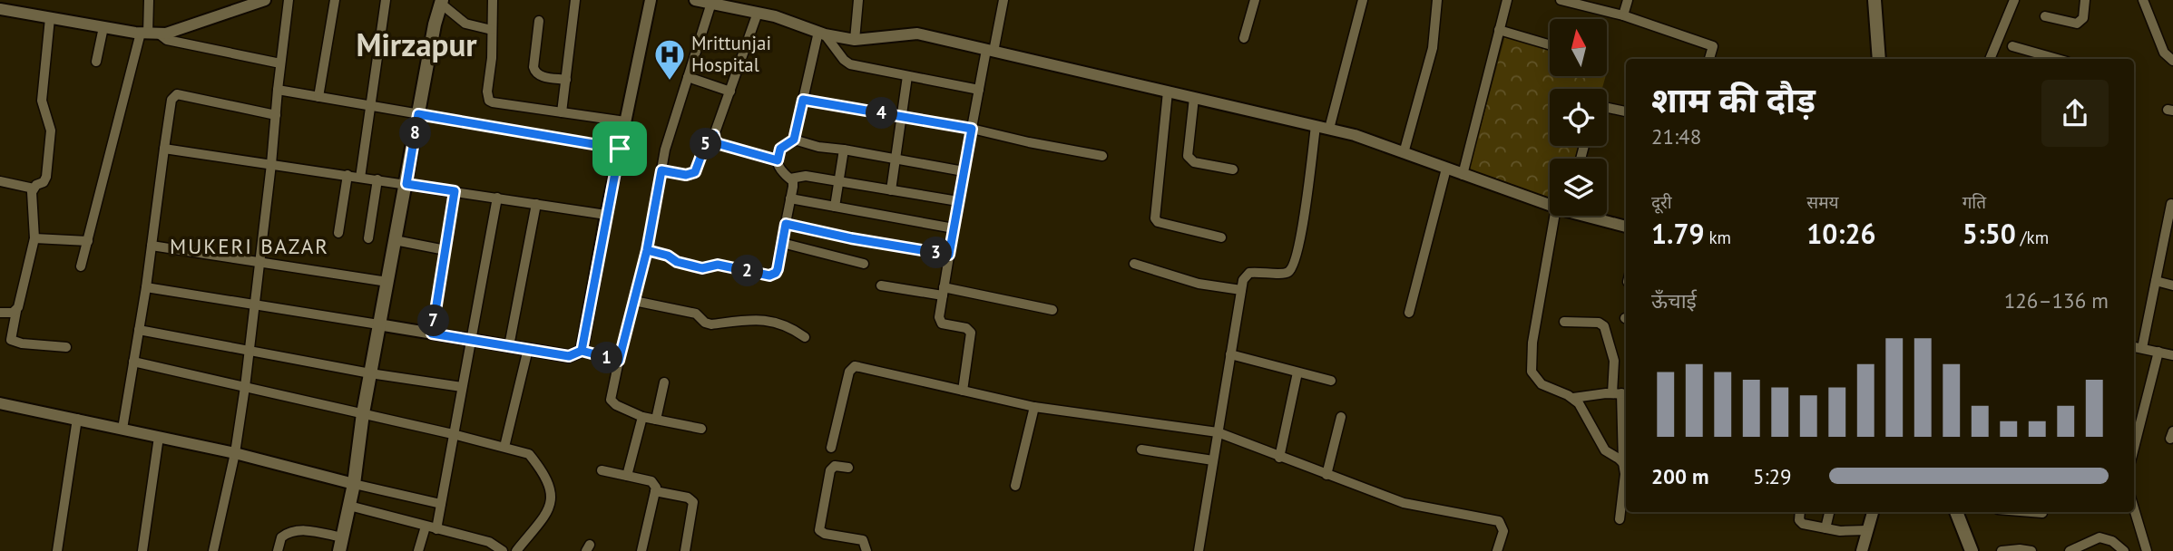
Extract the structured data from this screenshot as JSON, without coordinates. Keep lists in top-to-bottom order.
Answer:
{
  "districts": ["Mirzapur", "MUKERI BAZAR"],
  "places": {
    "hospital": ["Mrittunjai Hospital"]
  },
  "north": "top",
  "page": {
    "heading": ["शाम की दौड़", "21:48"],
    "pins": [
      "4",
      "8",
      "5",
      "3",
      "2",
      "7",
      "1"
    ],
    "stats": [
      ["दूरी", "1.79 km"],
      ["समय", "10:26"],
      ["गति", "5:50 /km"]
    ],
    "chart": ["ऊँचाई", "126–136 m"],
    "list": [
      {
        "name": "200 m",
        "note": "5:29"
      }
    ]
  }
}
